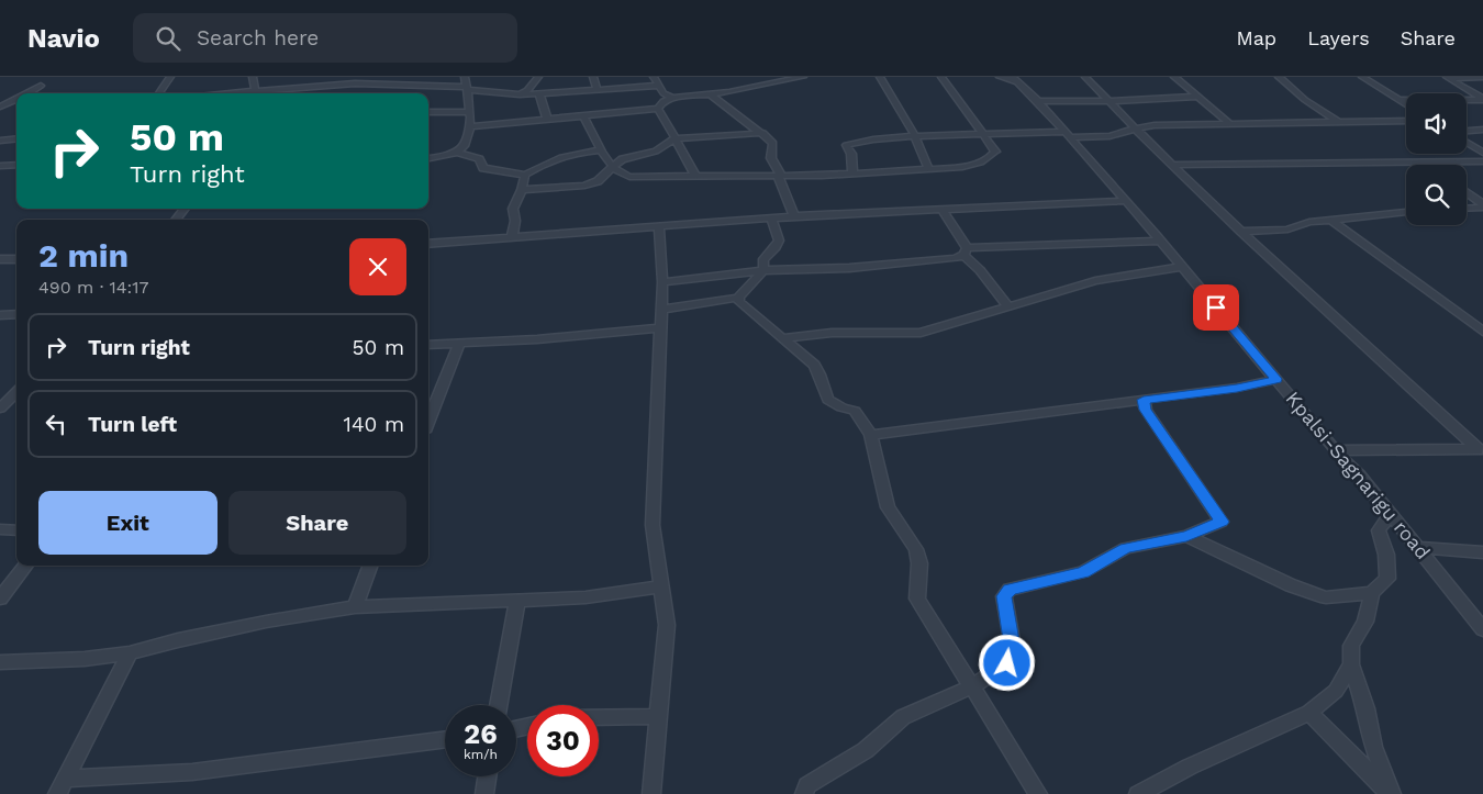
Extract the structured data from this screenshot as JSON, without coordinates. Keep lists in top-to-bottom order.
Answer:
{
  "streets": {
    "street": ["Kpalsi-Sagnarigu road"]
  },
  "page": {
    "header": "Navio",
    "search": "Search here",
    "nav": ["Map", "Layers", "Share"],
    "turn": ["50 m", "Turn right"],
    "heading": ["2 min", "490 m · 14:17"],
    "list": [
      {
        "name": "Turn right",
        "value": "50 m"
      },
      {
        "name": "Turn left",
        "value": "140 m"
      }
    ],
    "buttons": ["Exit", "Share"],
    "speed": "26 km/h",
    "limit": "30"
  }
}
